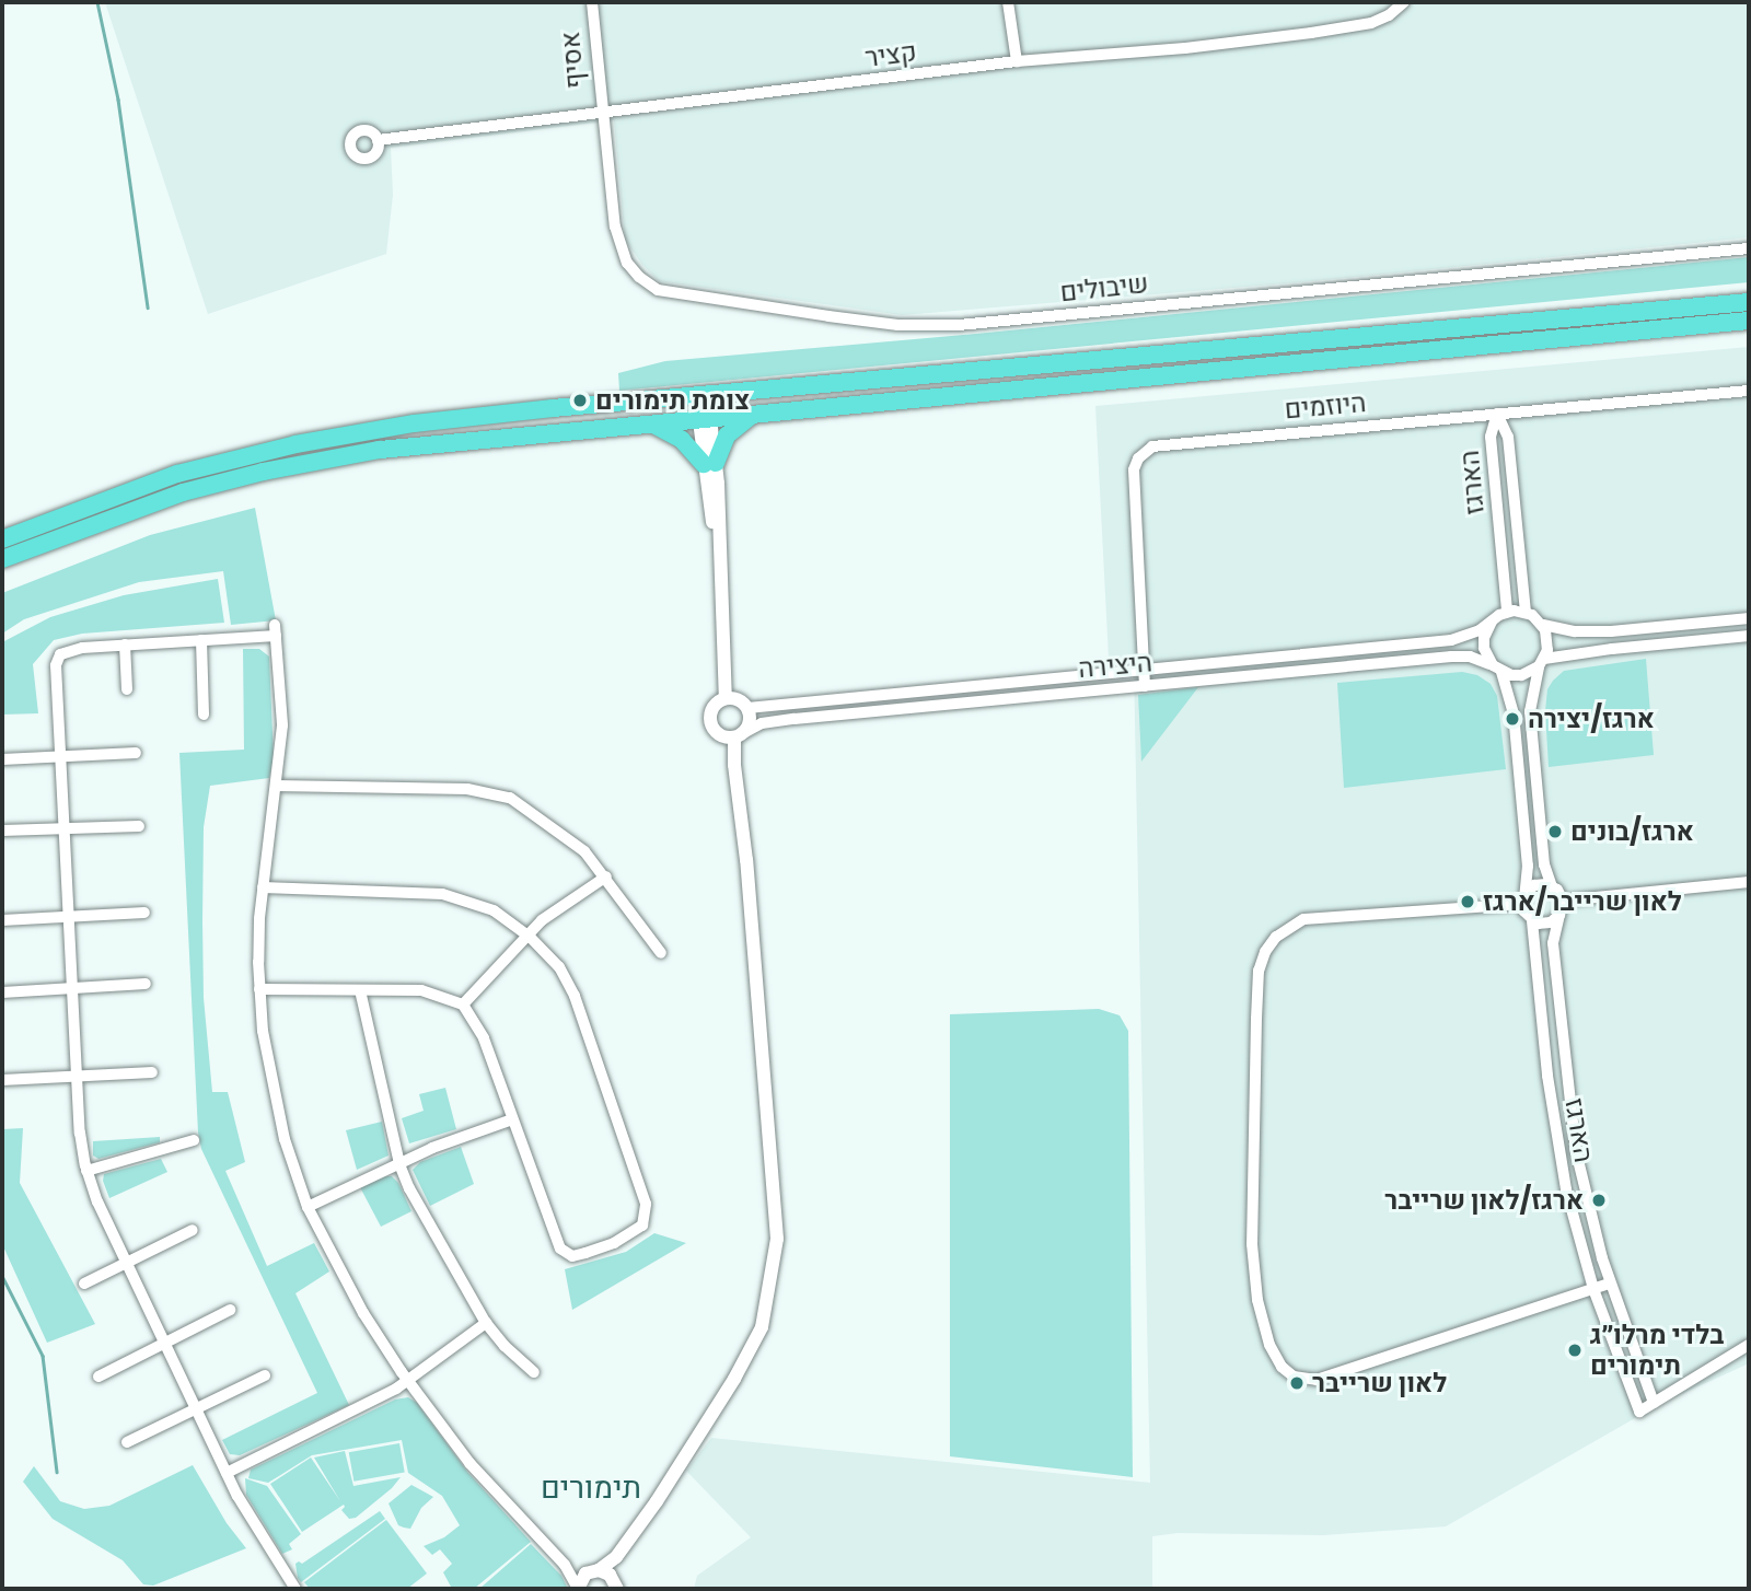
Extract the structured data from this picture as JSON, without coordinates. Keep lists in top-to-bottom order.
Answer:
{
  "streets": {
    "street": [
      "קציר",
      "אסיף",
      "שיבולים",
      "היוזמים",
      "הארגז",
      "היצירה"
    ]
  },
  "crossings": [
    ["קציר", "אסיף"],
    ["קציר", "שיבולים"],
    ["אסיף", "שיבולים"],
    ["היוזמים", "הארגז"],
    ["היוזמים", "היצירה"],
    ["הארגז", "היצירה"]
  ],
  "districts": ["תימורים"],
  "places": [
    "צומת תימורים",
    "ארגז/יצירה",
    "ארגז/בונים",
    "לאון שרייבר/ארגז",
    "ארגז/לאון שרייבר",
    "בלדי מרלו״ג תימורים",
    "לאון שרייבר"
  ]
}
